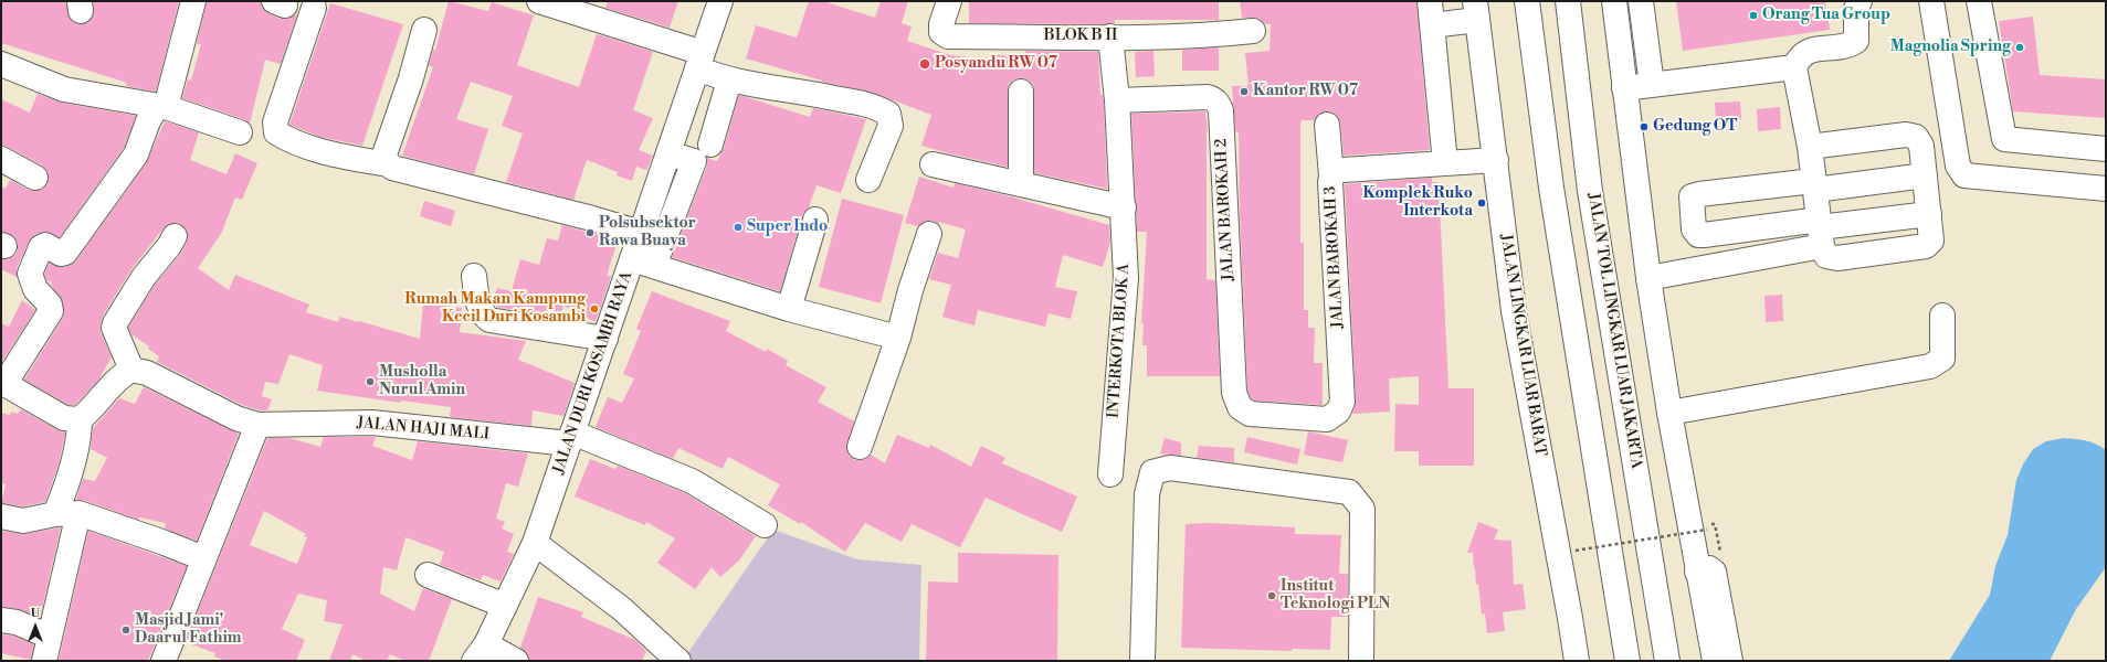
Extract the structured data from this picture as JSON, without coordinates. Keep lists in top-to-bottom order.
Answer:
{
  "streets": {
    "main road": [
      "BLOK B II",
      "JALAN BAROKAH 2",
      "JALAN BAROKAH 3",
      "JALAN TOL LINGKAR LUAR JAKARTA",
      "INTERKOTA BLOK A",
      "JALAN LINGKAR LUAR BARAT",
      "JALAN DURI KOSAMBI RAYA",
      "JALAN HAJI MALI"
    ]
  },
  "crossings": [
    ["BLOK B II", "INTERKOTA BLOK A"],
    ["JALAN BAROKAH 2", "JALAN BAROKAH 3"],
    ["JALAN BAROKAH 2", "INTERKOTA BLOK A"],
    ["JALAN BAROKAH 3", "JALAN LINGKAR LUAR BARAT"],
    ["JALAN DURI KOSAMBI RAYA", "JALAN HAJI MALI"]
  ],
  "places": [
    "Orang Tua Group",
    "Magnolia Spring",
    "Posyandu RW 07",
    "Kantor RW 07",
    "Gedung OT",
    "Komplek Ruko Interkota",
    "Super Indo",
    "Polsubsektor Rawa Buaya",
    "Rumah Makan Kampung Kecil Duri Kosambi",
    "Musholla Nurul Amin",
    "Institut Teknologi PLN",
    "Masjid Jami' Daarul Fathim"
  ],
  "north": "top"
}
